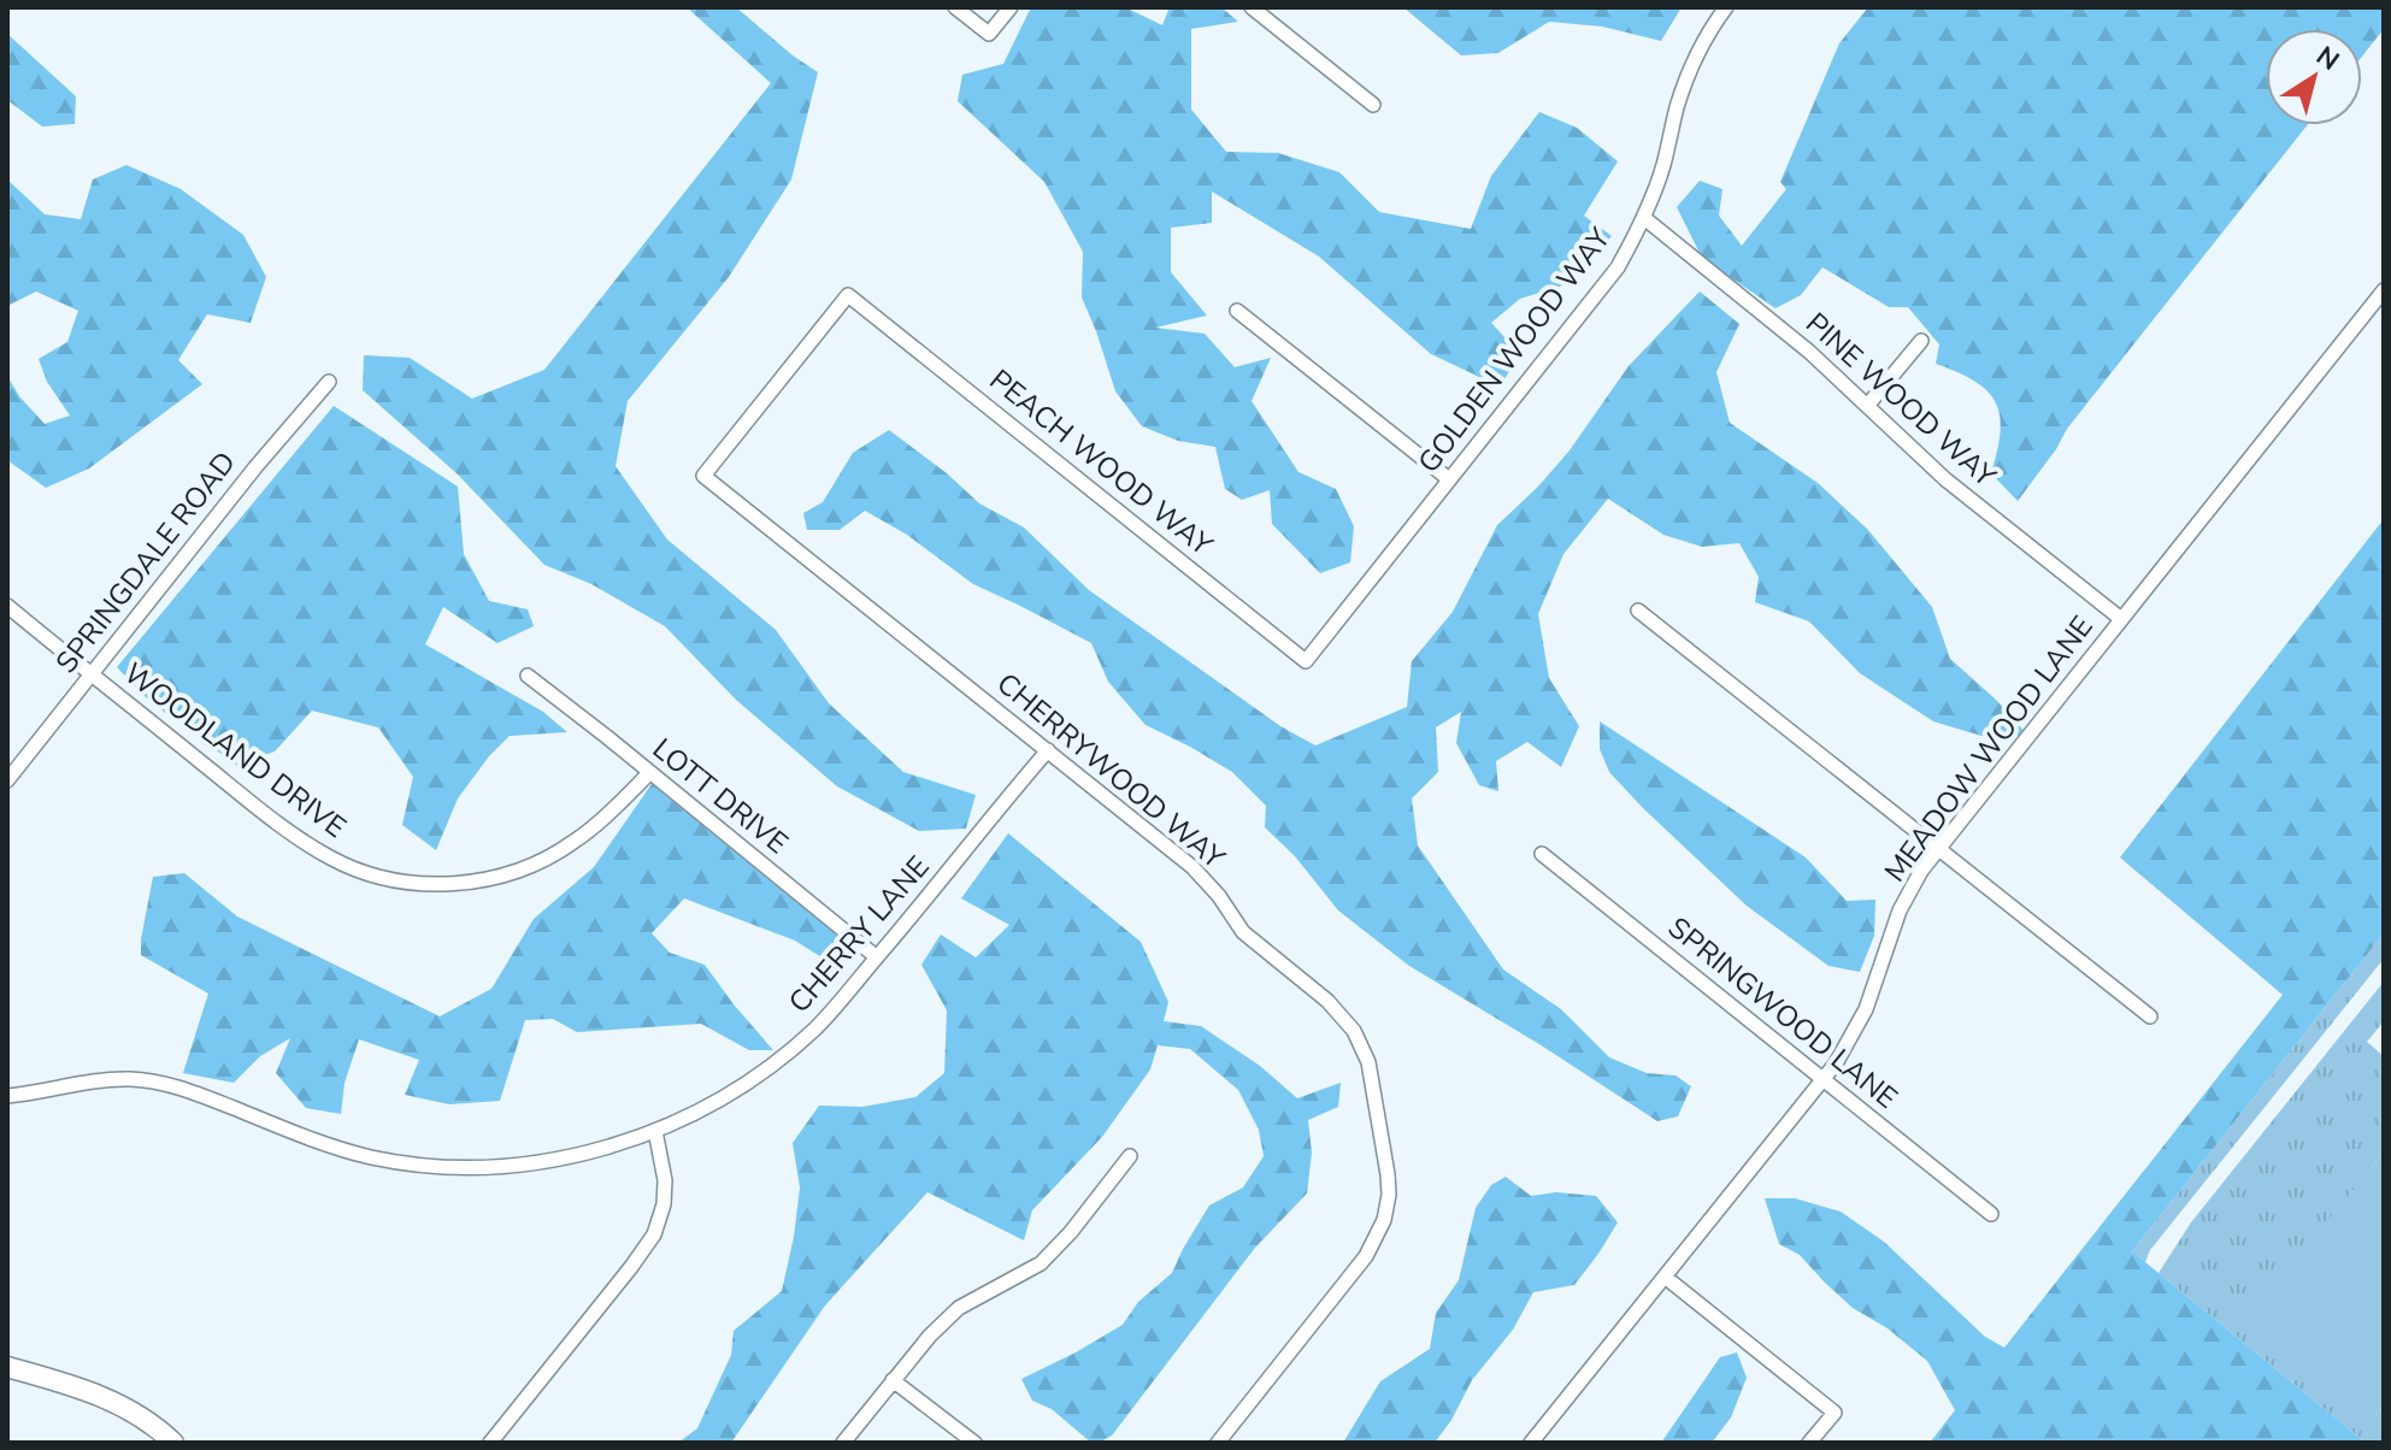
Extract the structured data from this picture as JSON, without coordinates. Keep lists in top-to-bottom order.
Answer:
{
  "streets": {
    "street": [
      "GOLDEN WOOD WAY",
      "PINE WOOD WAY",
      "PEACH WOOD WAY",
      "SPRINGDALE ROAD",
      "MEADOW WOOD LANE",
      "WOODLAND DRIVE",
      "CHERRYWOOD WAY",
      "LOTT DRIVE",
      "CHERRY LANE",
      "SPRINGWOOD LANE"
    ]
  },
  "crossings": [
    ["GOLDEN WOOD WAY", "PINE WOOD WAY"],
    ["GOLDEN WOOD WAY", "PEACH WOOD WAY"],
    ["PINE WOOD WAY", "MEADOW WOOD LANE"],
    ["PEACH WOOD WAY", "CHERRYWOOD WAY"],
    ["SPRINGDALE ROAD", "WOODLAND DRIVE"],
    ["MEADOW WOOD LANE", "SPRINGWOOD LANE"],
    ["WOODLAND DRIVE", "LOTT DRIVE"],
    ["CHERRYWOOD WAY", "CHERRY LANE"],
    ["LOTT DRIVE", "CHERRY LANE"]
  ],
  "north": "top right"
}
